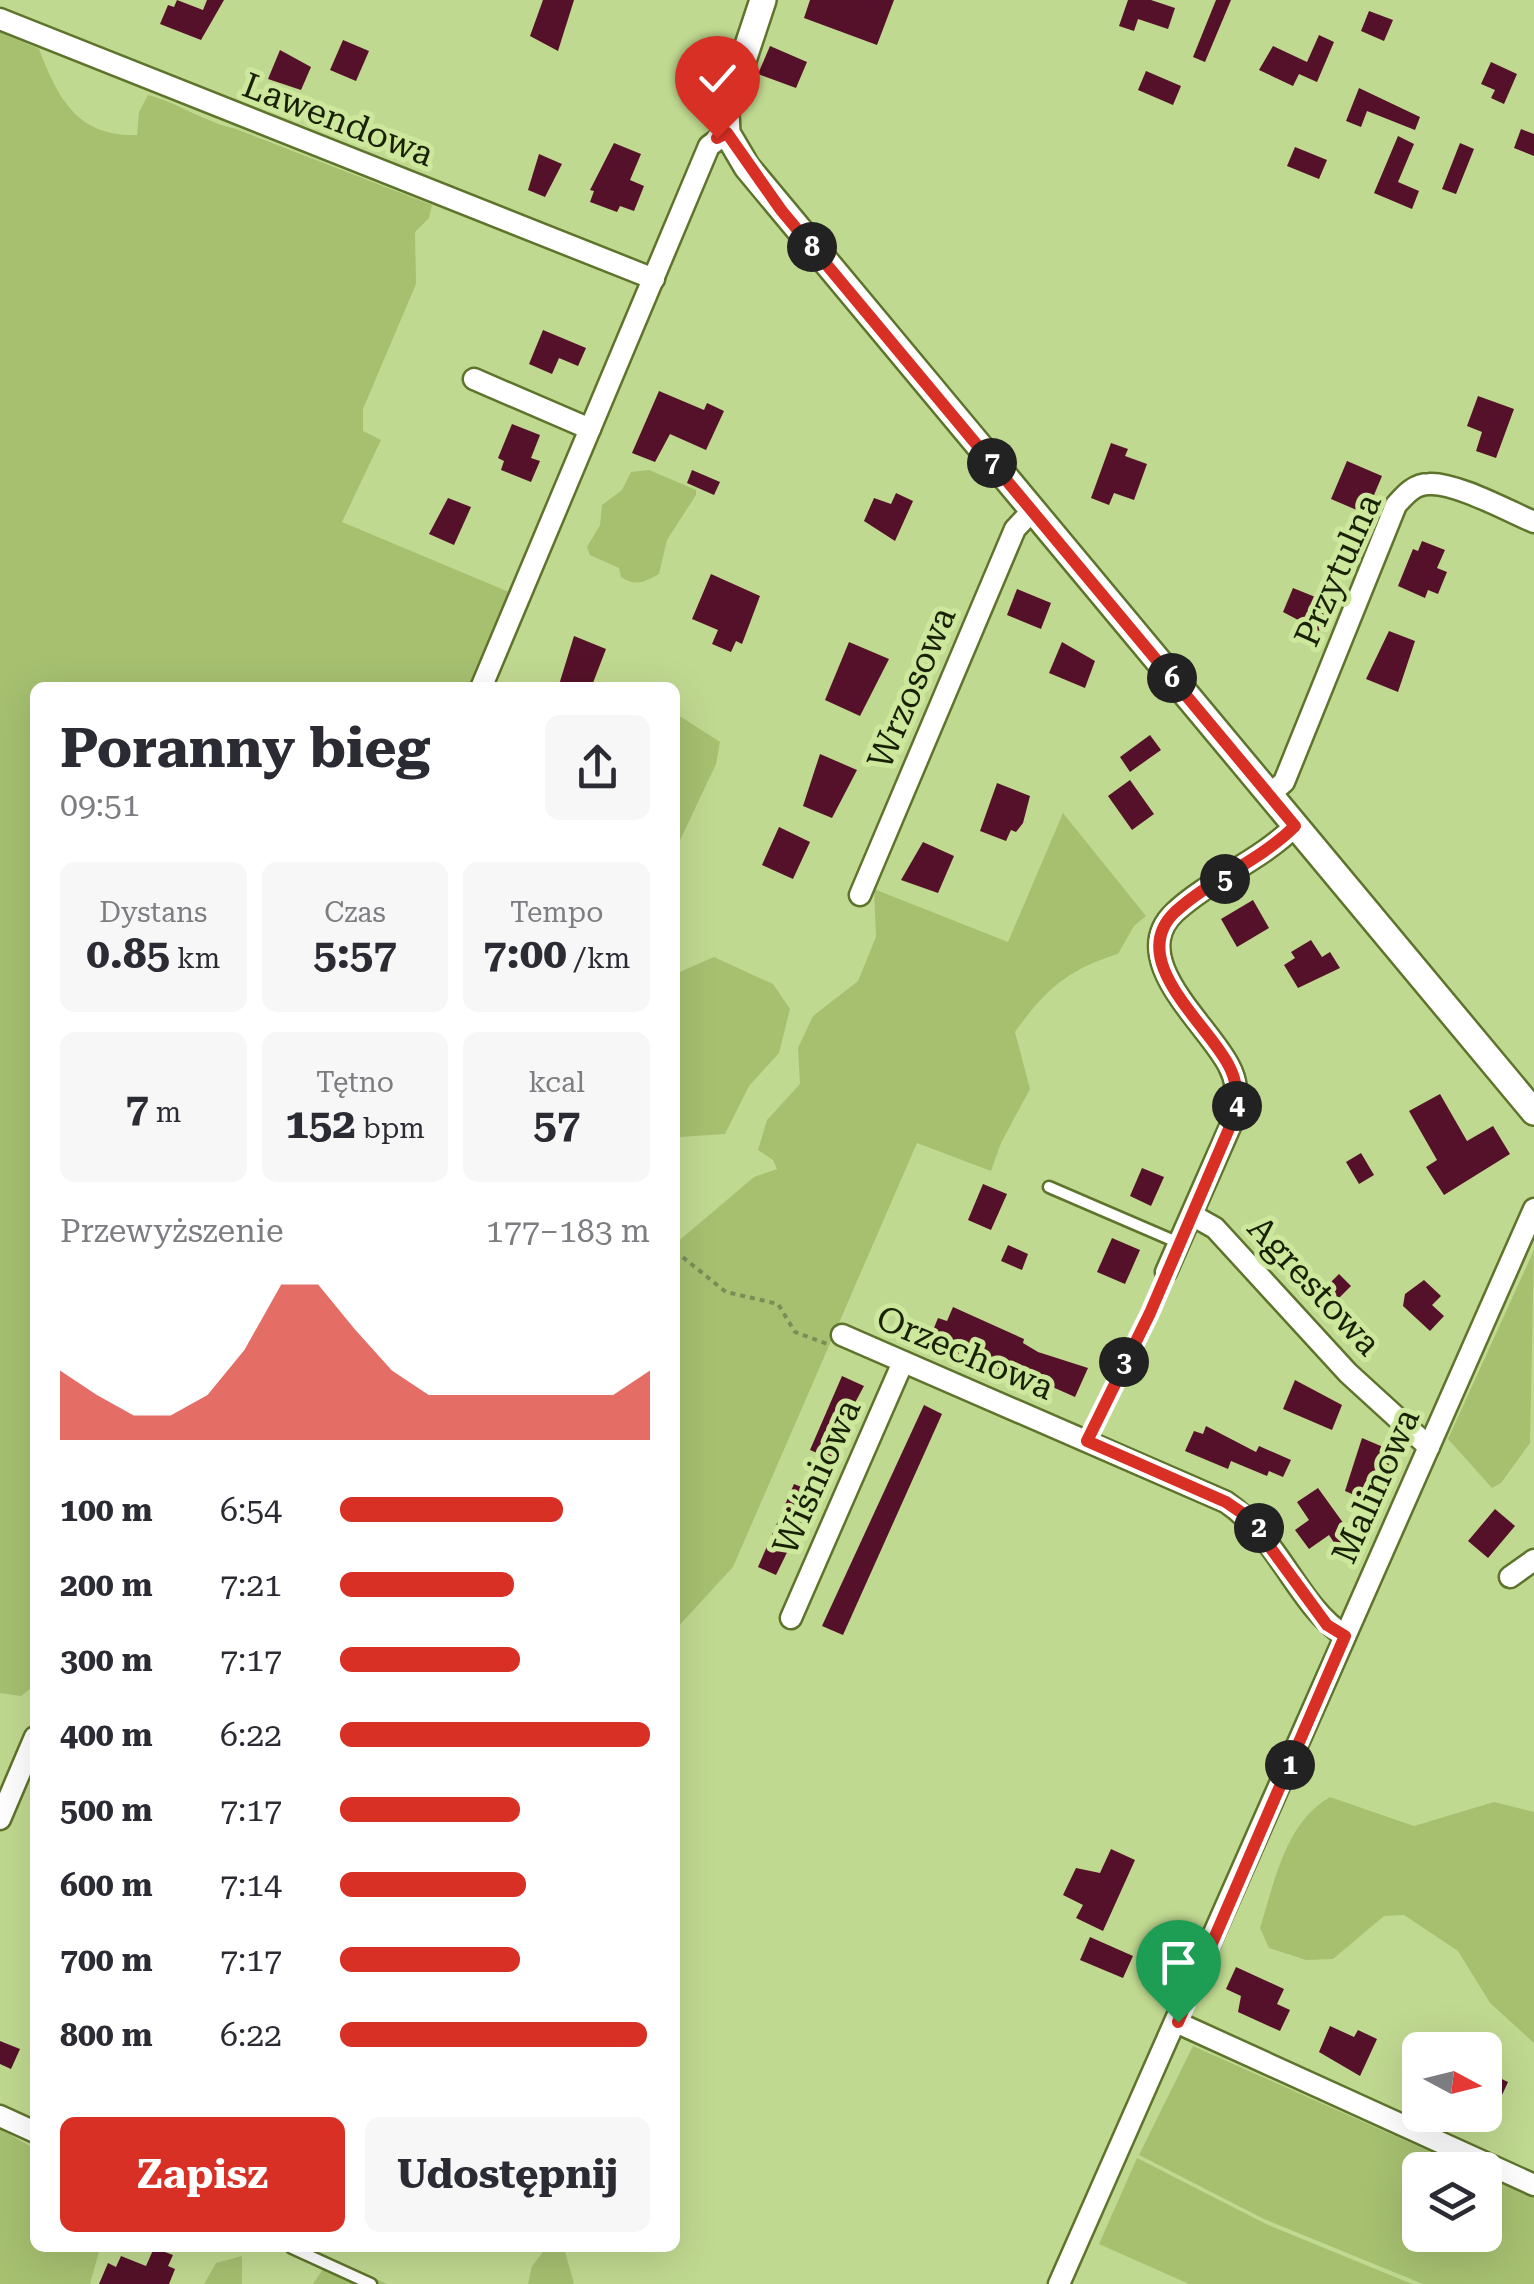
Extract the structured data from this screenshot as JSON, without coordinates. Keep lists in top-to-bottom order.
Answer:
{
  "streets": {
    "street": [
      "Lawendowa",
      "Przytulna",
      "Wrzosowa",
      "Agrestowa",
      "Orzechowa",
      "Wiśniowa",
      "Malinowa"
    ]
  },
  "crossings": [
    ["Agrestowa", "Malinowa"],
    ["Orzechowa", "Wiśniowa"],
    ["Orzechowa", "Malinowa"]
  ],
  "north": "right",
  "page": {
    "pins": [
      "8",
      "7",
      "6",
      "5",
      "4",
      "3",
      "2",
      "1"
    ],
    "heading": ["Poranny bieg", "09:51"],
    "stats": [
      ["Dystans", "0.85 km"],
      ["Czas", "5:57"],
      ["Tempo", "7:00 /km"],
      ["7 m"],
      ["Tętno", "152 bpm"],
      ["kcal", "57"]
    ],
    "chart": ["Przewyższenie", "177–183 m"],
    "list": [
      {
        "name": "100 m",
        "note": "6:54"
      },
      {
        "name": "200 m",
        "note": "7:21"
      },
      {
        "name": "300 m",
        "note": "7:17"
      },
      {
        "name": "400 m",
        "note": "6:22"
      },
      {
        "name": "500 m",
        "note": "7:17"
      },
      {
        "name": "600 m",
        "note": "7:14"
      },
      {
        "name": "700 m",
        "note": "7:17"
      },
      {
        "name": "800 m",
        "note": "6:22"
      }
    ],
    "buttons": ["Zapisz", "Udostępnij"]
  }
}
